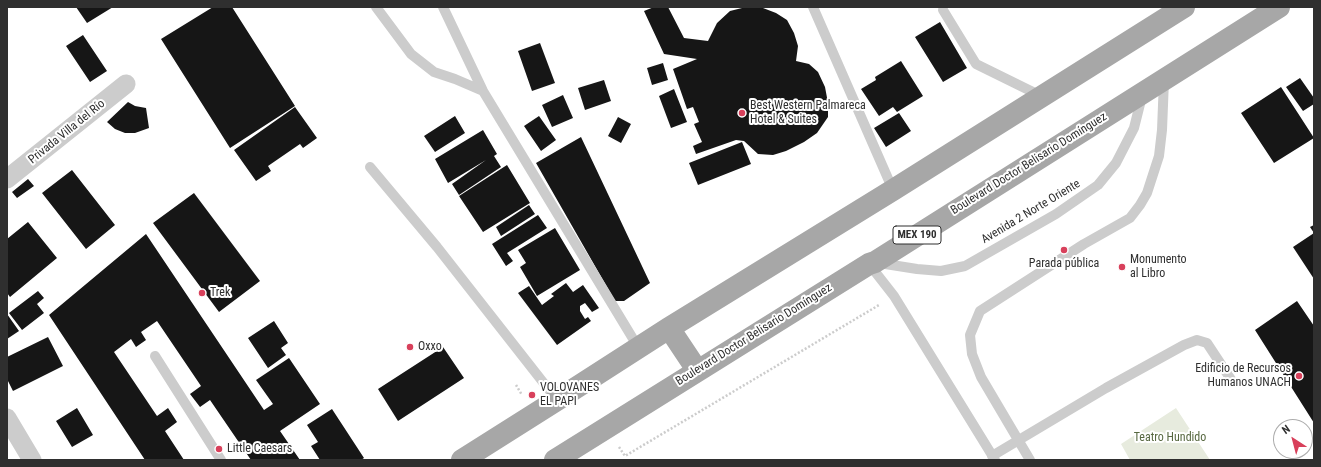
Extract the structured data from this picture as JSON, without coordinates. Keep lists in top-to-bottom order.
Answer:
{
  "streets": {
    "main road": ["Boulevard Doctor Belisario Domínguez", "MEX 190"],
    "street": ["Privada Villa del Río"],
    "lane": ["Avenida 2 Norte Oriente"]
  },
  "crossings": [
    ["Boulevard Doctor Belisario Domínguez", "Avenida 2 Norte Oriente"]
  ],
  "parks": ["Teatro Hundido"],
  "places": [
    "Best Western Palmareca Hotel & Suites",
    "Parada pública",
    "Monumento al Libro",
    "Trek",
    "Oxxo",
    "Edificio de Recursos Humanos UNACH",
    "VOLOVANES EL PAPI",
    "Little Caesars"
  ],
  "north": "top left"
}
